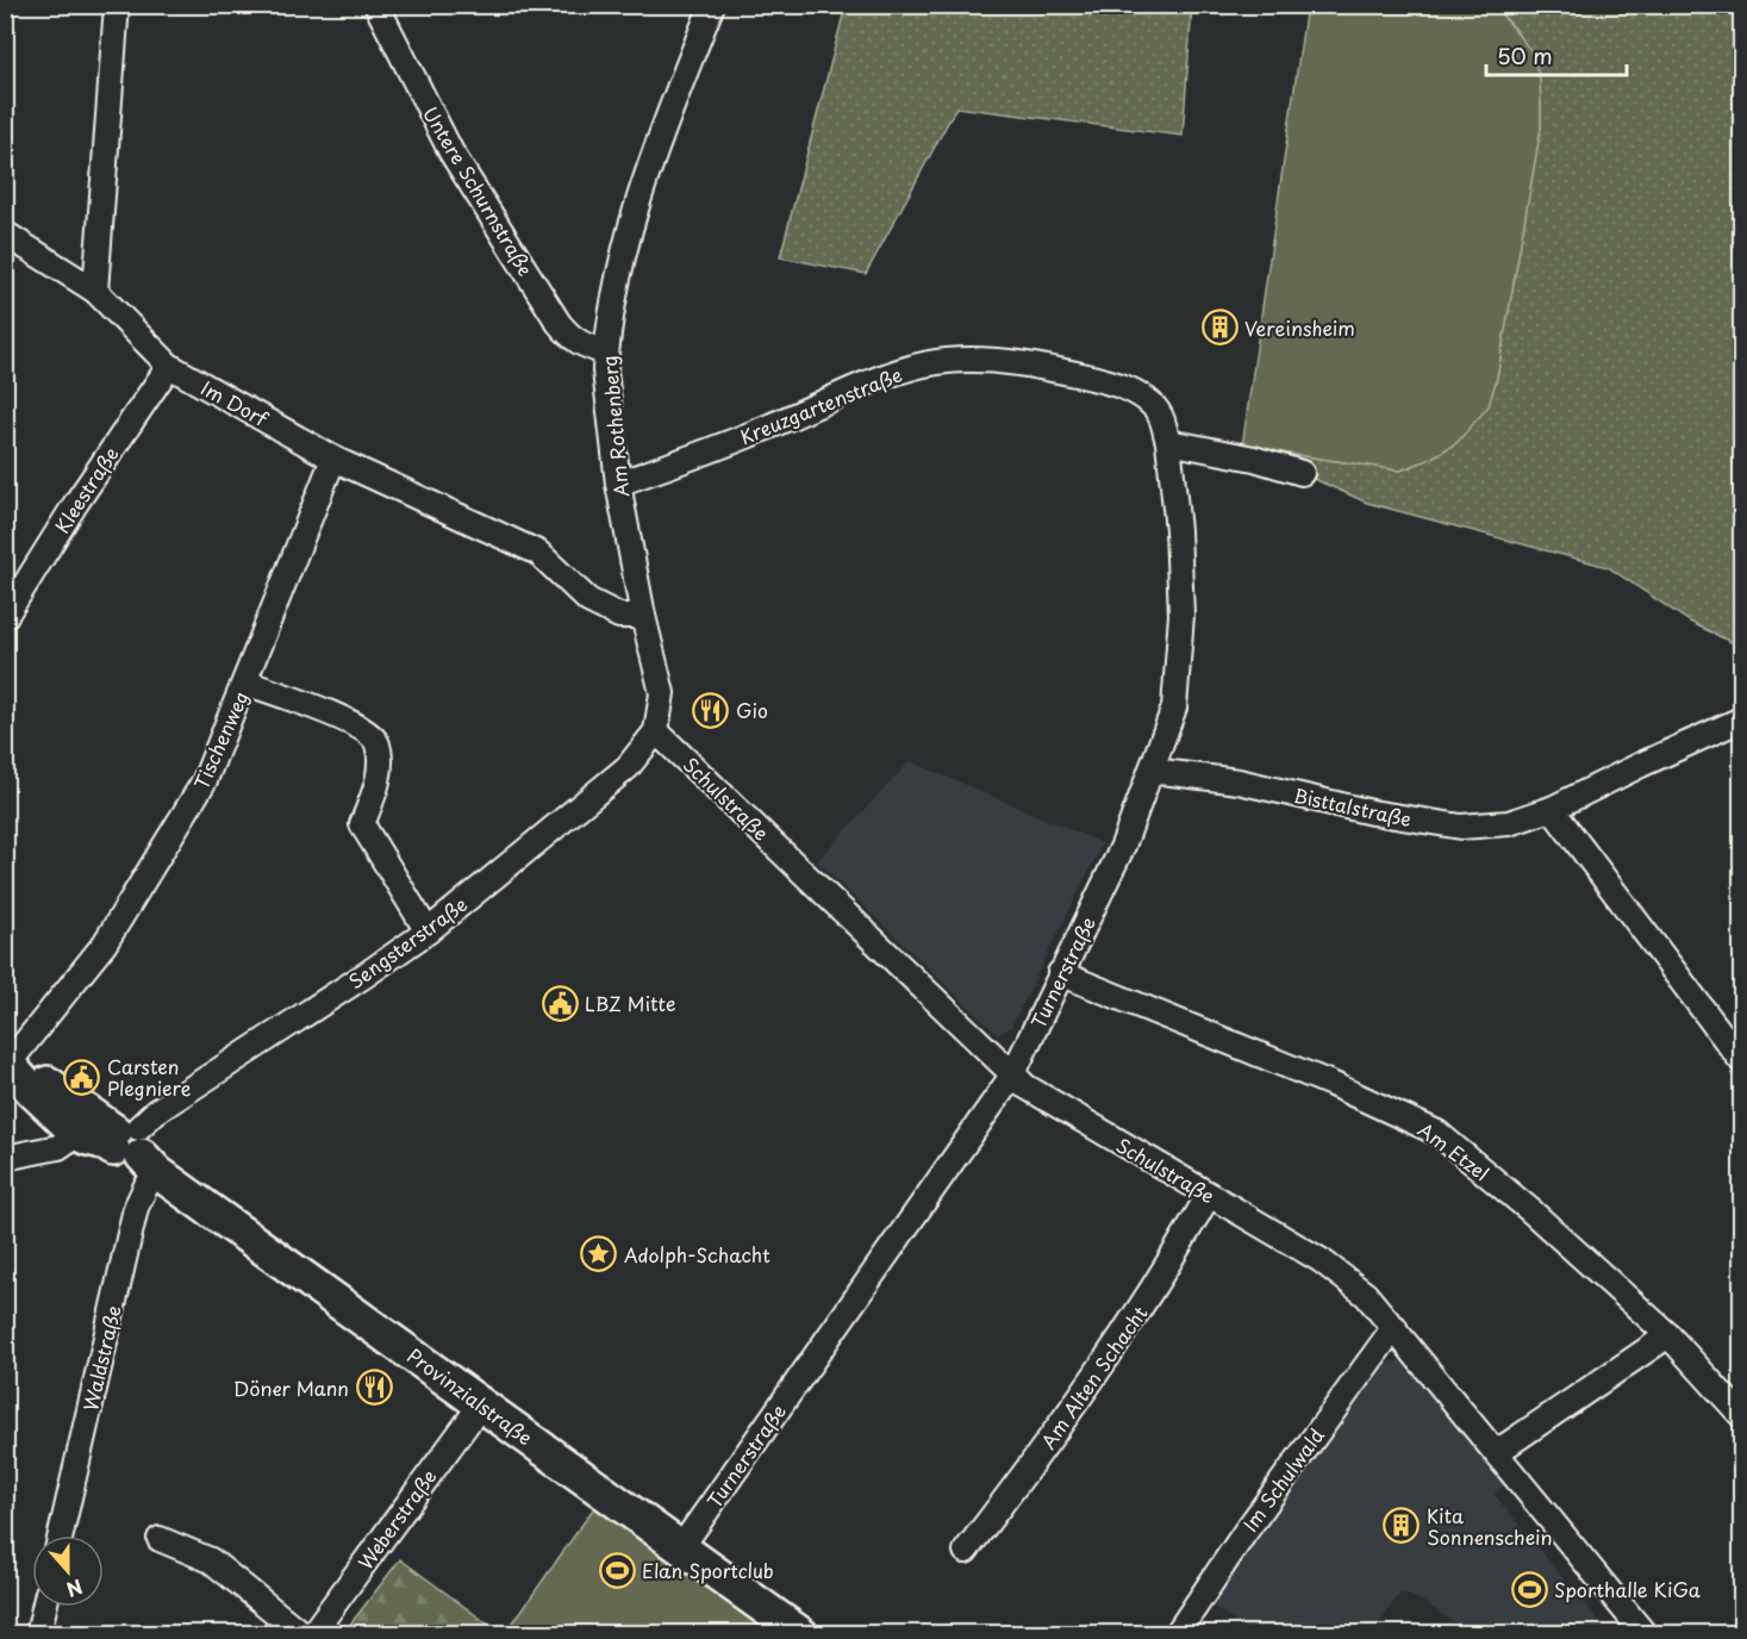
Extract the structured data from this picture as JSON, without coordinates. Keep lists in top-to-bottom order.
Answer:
{
  "streets": {
    "street": [
      "Untere Schurnstraße",
      "Im Dorf",
      "Kreuzgartenstraße",
      "Am Rothenberg",
      "Kleestraße",
      "Tischenweg",
      "Schulstraße",
      "Bisttalstraße",
      "Sengsterstraße",
      "Turnerstraße",
      "Am Etzel",
      "Waldstraße",
      "Am Alten Schacht",
      "Provinzialstraße",
      "Im Schulwald",
      "Weberstraße"
    ]
  },
  "crossings": [
    ["Untere Schurnstraße", "Am Rothenberg"],
    ["Im Dorf", "Am Rothenberg"],
    ["Im Dorf", "Kleestraße"],
    ["Im Dorf", "Tischenweg"],
    ["Kreuzgartenstraße", "Am Rothenberg"],
    ["Kreuzgartenstraße", "Turnerstraße"],
    ["Am Rothenberg", "Schulstraße"],
    ["Am Rothenberg", "Sengsterstraße"],
    ["Tischenweg", "Provinzialstraße"],
    ["Schulstraße", "Sengsterstraße"],
    ["Schulstraße", "Turnerstraße"],
    ["Schulstraße", "Am Alten Schacht"],
    ["Schulstraße", "Im Schulwald"],
    ["Bisttalstraße", "Turnerstraße"],
    ["Sengsterstraße", "Waldstraße"],
    ["Sengsterstraße", "Provinzialstraße"],
    ["Turnerstraße", "Am Etzel"],
    ["Turnerstraße", "Provinzialstraße"],
    ["Waldstraße", "Provinzialstraße"],
    ["Provinzialstraße", "Weberstraße"]
  ],
  "places": {
    "building": ["Vereinsheim", "Kita Sonnenschein"],
    "restaurant": ["Gio", "Döner Mann"],
    "public building": ["LBZ Mitte", "Carsten Plegniere"],
    "place": ["Adolph-Schacht"],
    "sports": ["Elan Sportclub", "Sporthalle KiGa"]
  },
  "scale_bar": "50 m",
  "north": "bottom"
}
